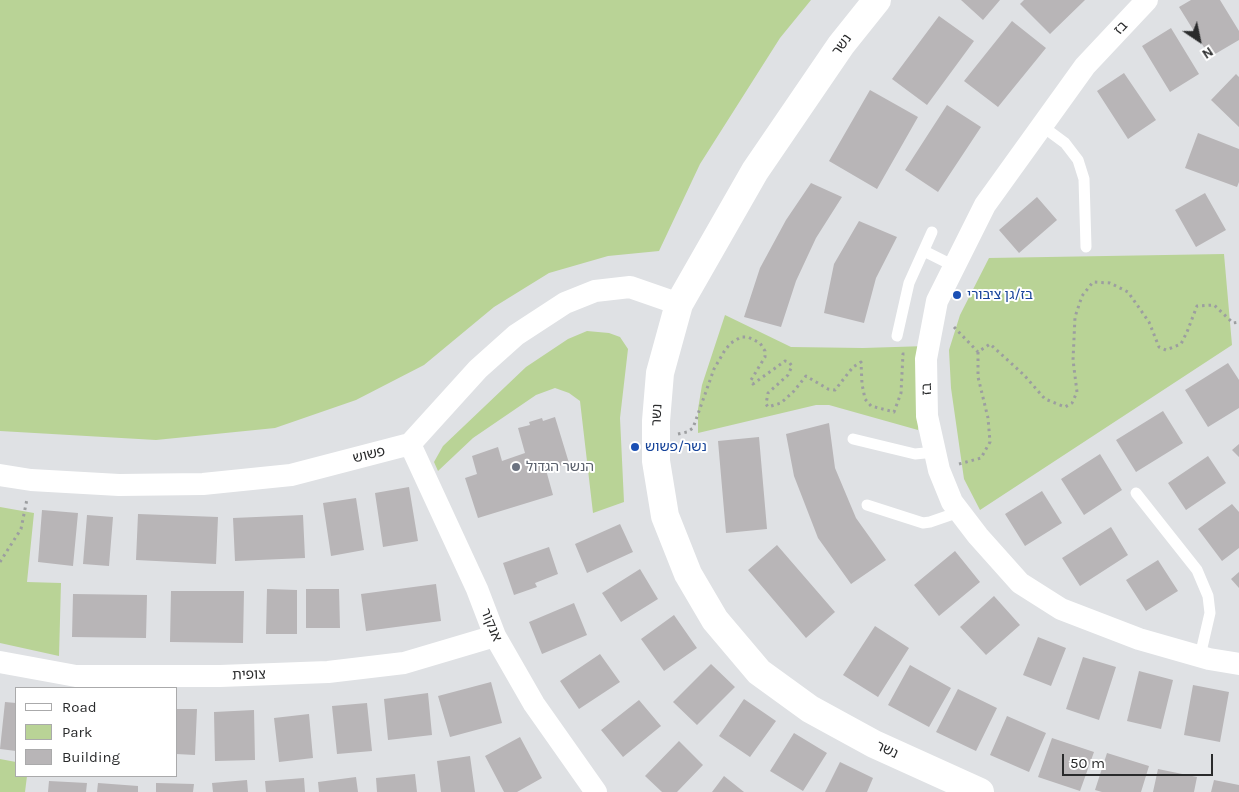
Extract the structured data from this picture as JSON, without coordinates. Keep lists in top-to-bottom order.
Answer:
{
  "streets": {
    "street": [
      "בז",
      "נשר",
      "פשוש",
      "אנקור",
      "צופית"
    ]
  },
  "crossings": [
    ["פשוש", "אנקור"],
    ["אנקור", "צופית"]
  ],
  "places": ["בז/גן ציבורי", "נשר/פשוש", "הנשר הגדול"],
  "legend": ["Road", "Park", "Building"],
  "scale_bar": "50 m",
  "north": "bottom right"
}
